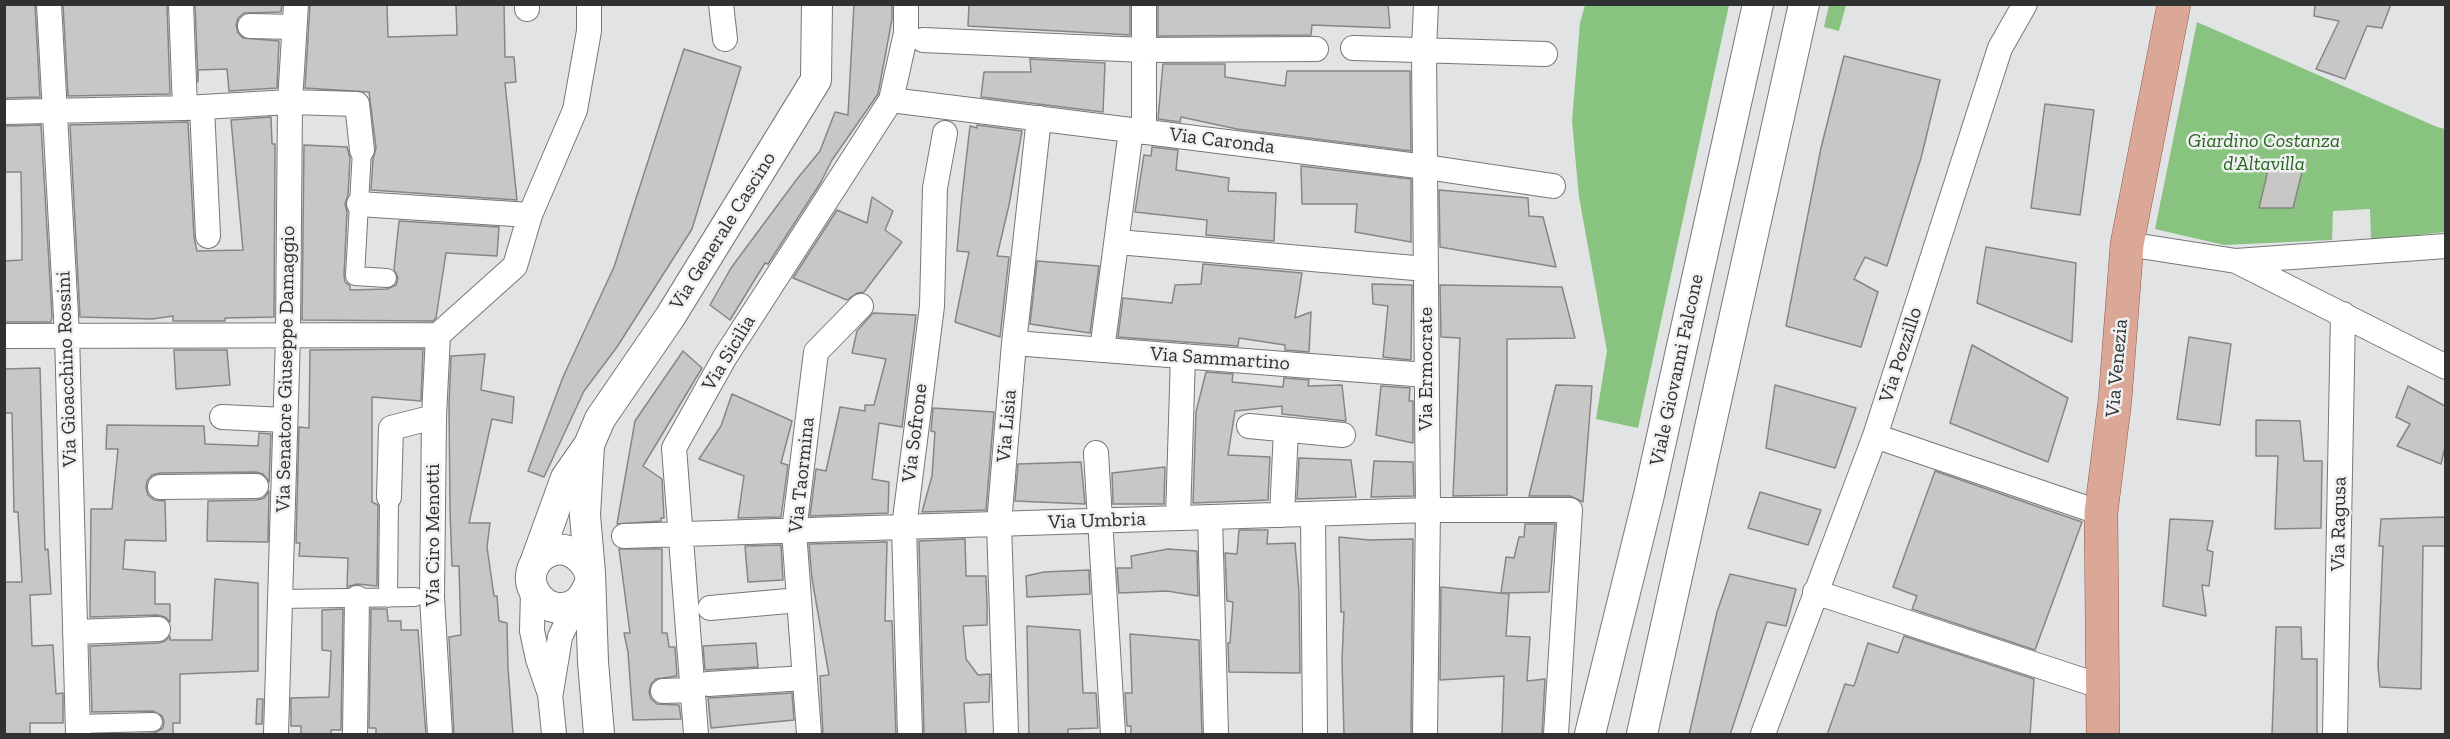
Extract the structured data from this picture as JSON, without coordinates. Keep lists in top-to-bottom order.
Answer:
{
  "streets": {
    "main road": ["Via Venezia"],
    "street": [
      "Via Caronda",
      "Via Generale Cascino",
      "Via Sicilia",
      "Via Pozzillo",
      "Via Sammartino",
      "Via Gioacchino Rossini",
      "Via Senatore Giuseppe Damaggio",
      "Via Ermocrate",
      "Viale Giovanni Falcone",
      "Via Lisia",
      "Via Sofrone",
      "Via Taormina",
      "Via Umbria",
      "Via Ragusa",
      "Via Ciro Menotti"
    ]
  },
  "crossings": [
    ["Via Caronda", "Via Sicilia"],
    ["Via Caronda", "Via Ermocrate"],
    ["Via Caronda", "Via Lisia"],
    ["Via Sicilia", "Via Umbria"],
    ["Via Sammartino", "Via Ermocrate"],
    ["Via Sammartino", "Via Lisia"],
    ["Via Ermocrate", "Via Umbria"],
    ["Via Lisia", "Via Umbria"],
    ["Via Sofrone", "Via Umbria"],
    ["Via Taormina", "Via Umbria"]
  ],
  "parks": ["Giardino Costanza d'Altavilla"]
}
